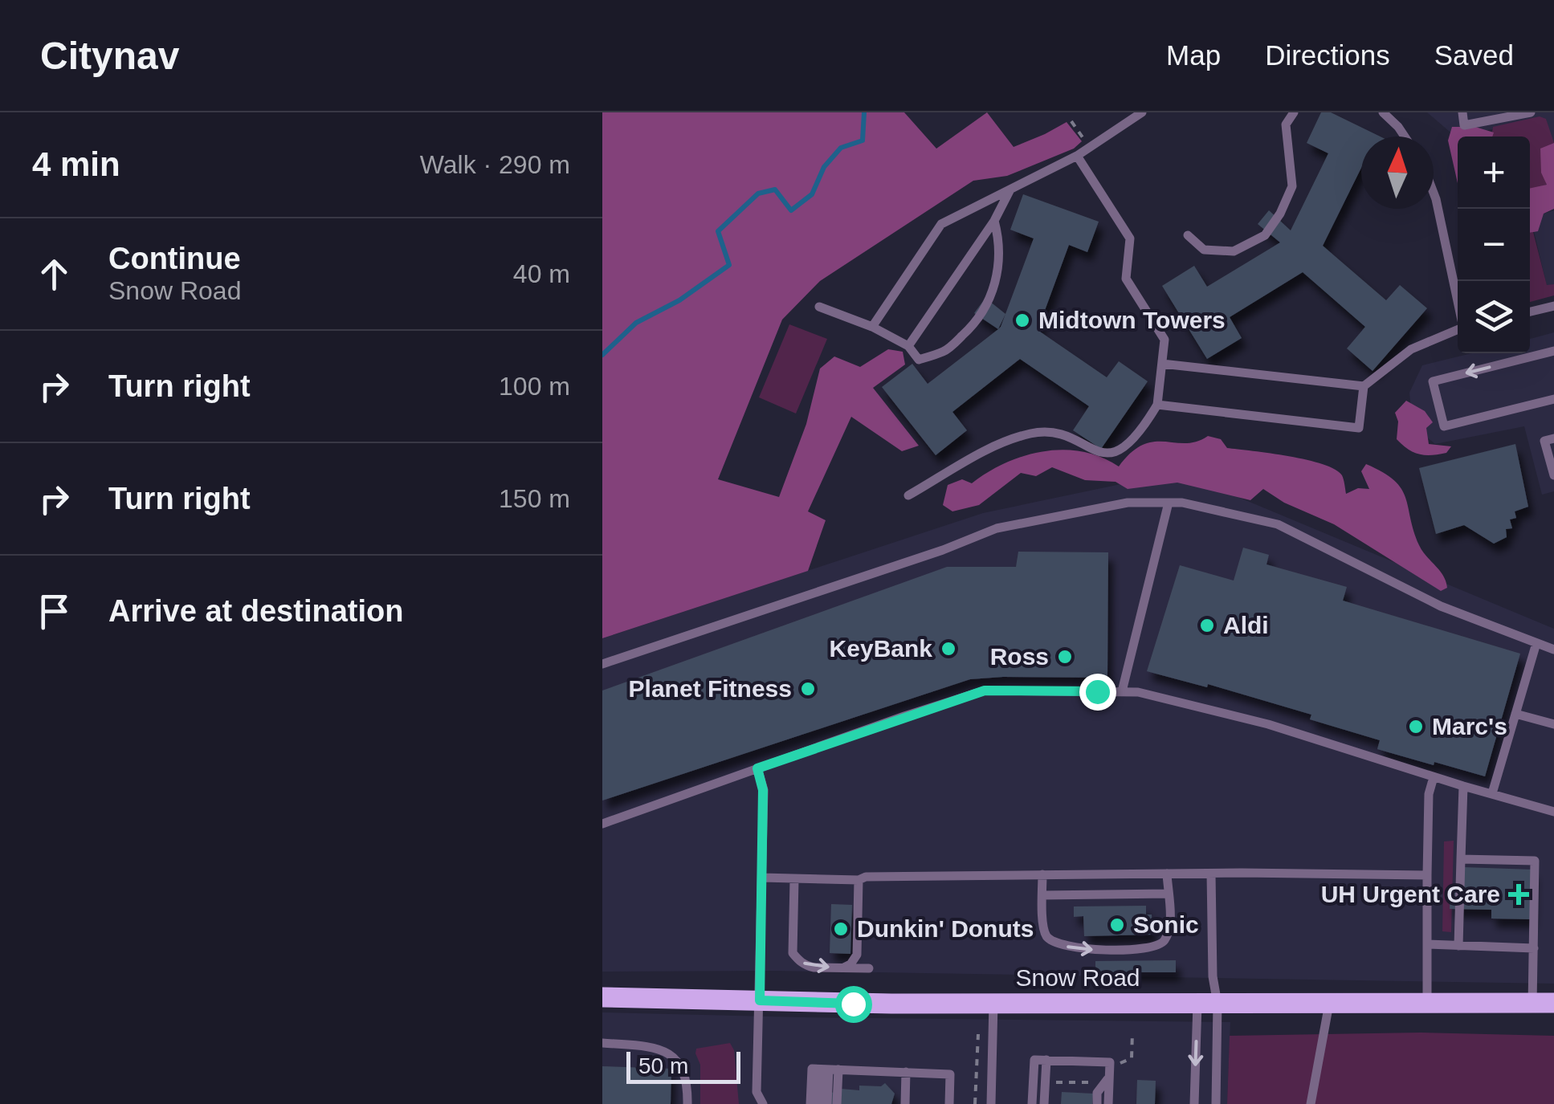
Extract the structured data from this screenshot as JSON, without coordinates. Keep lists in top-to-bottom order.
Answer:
{
  "streets": {
    "main road": ["Snow Road"]
  },
  "places": {
    "other": [
      "Midtown Towers",
      "Aldi",
      "KeyBank",
      "Ross",
      "Planet Fitness",
      "Marc's",
      "Sonic",
      "Dunkin' Donuts"
    ],
    "health": ["UH Urgent Care"]
  },
  "scale_bar": "50 m",
  "north": "top",
  "page": {
    "header": "Citynav",
    "nav": ["Map", "Directions", "Saved"],
    "heading": ["4 min", "Walk · 290 m"],
    "map_buttons": ["+", "−"],
    "list": [
      ["Continue", "Snow Road", "40 m"],
      ["Turn right", "100 m"],
      ["Turn right", "150 m"],
      "Arrive at destination"
    ],
    "scale": "50 m"
  }
}
